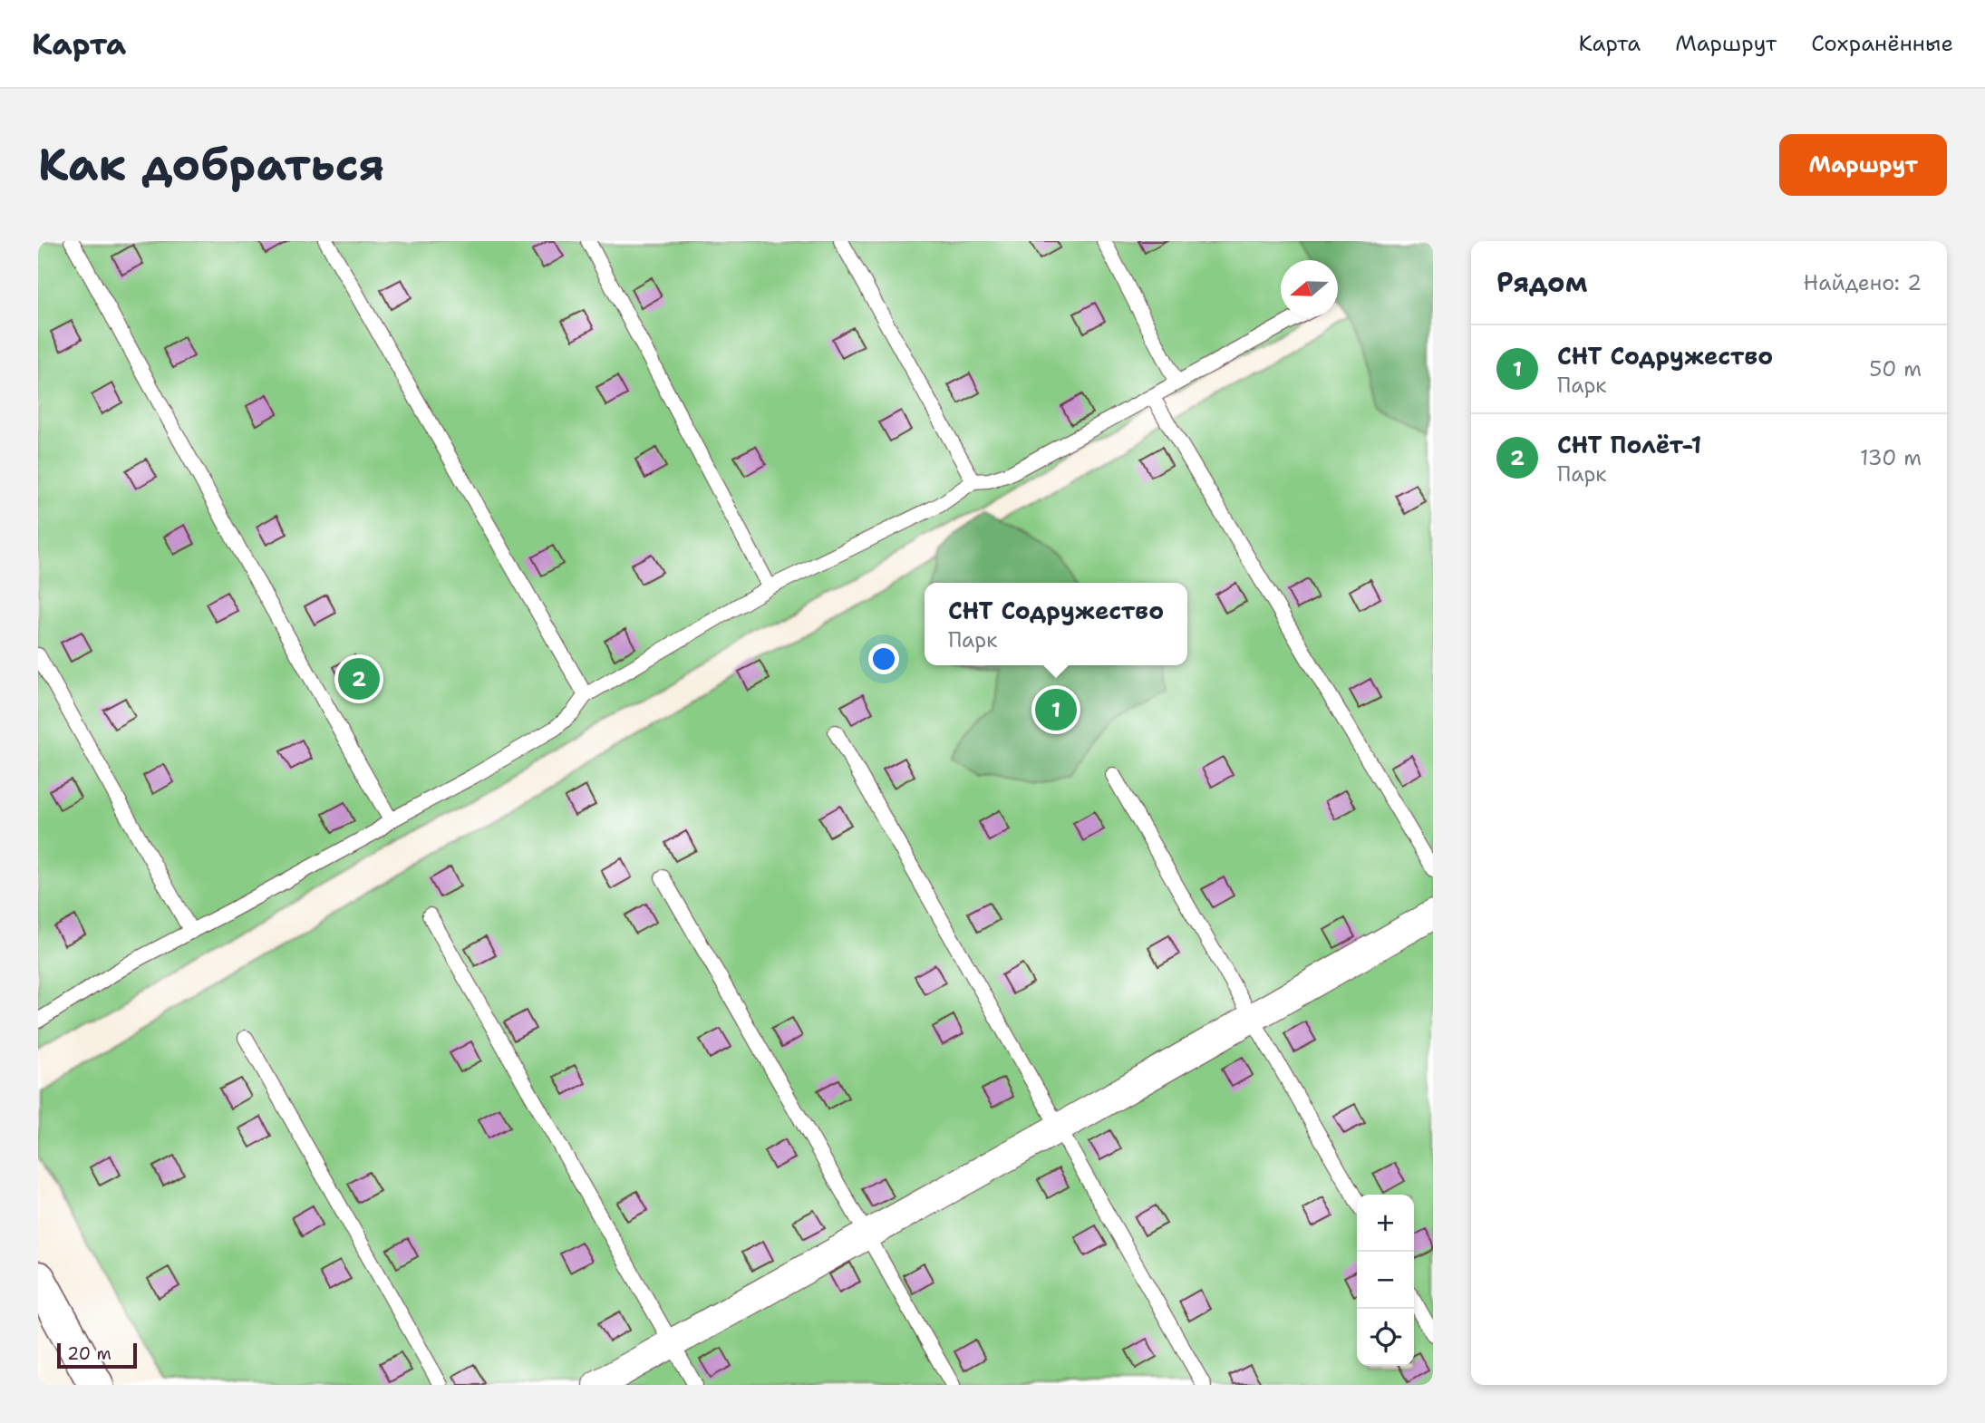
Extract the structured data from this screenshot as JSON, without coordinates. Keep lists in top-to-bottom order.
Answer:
{
  "scale_bar": "20 m",
  "north": "left",
  "page": {
    "header": "Карта",
    "nav": ["Карта", "Маршрут", "Сохранённые"],
    "buttons": "Маршрут",
    "title": "Как добраться",
    "heading": ["Рядом", "Найдено: 2"],
    "list": [
      {
        "mark": "1",
        "name": "СНТ Содружество",
        "note": "Парк",
        "value": "50 m"
      },
      {
        "mark": "2",
        "name": "СНТ Полёт-1",
        "note": "Парк",
        "value": "130 m"
      }
    ],
    "popup": ["СНТ Содружество", "Парк"],
    "pins": ["2", "1"],
    "map_buttons": ["+", "−"],
    "scale": "20 m"
  }
}
